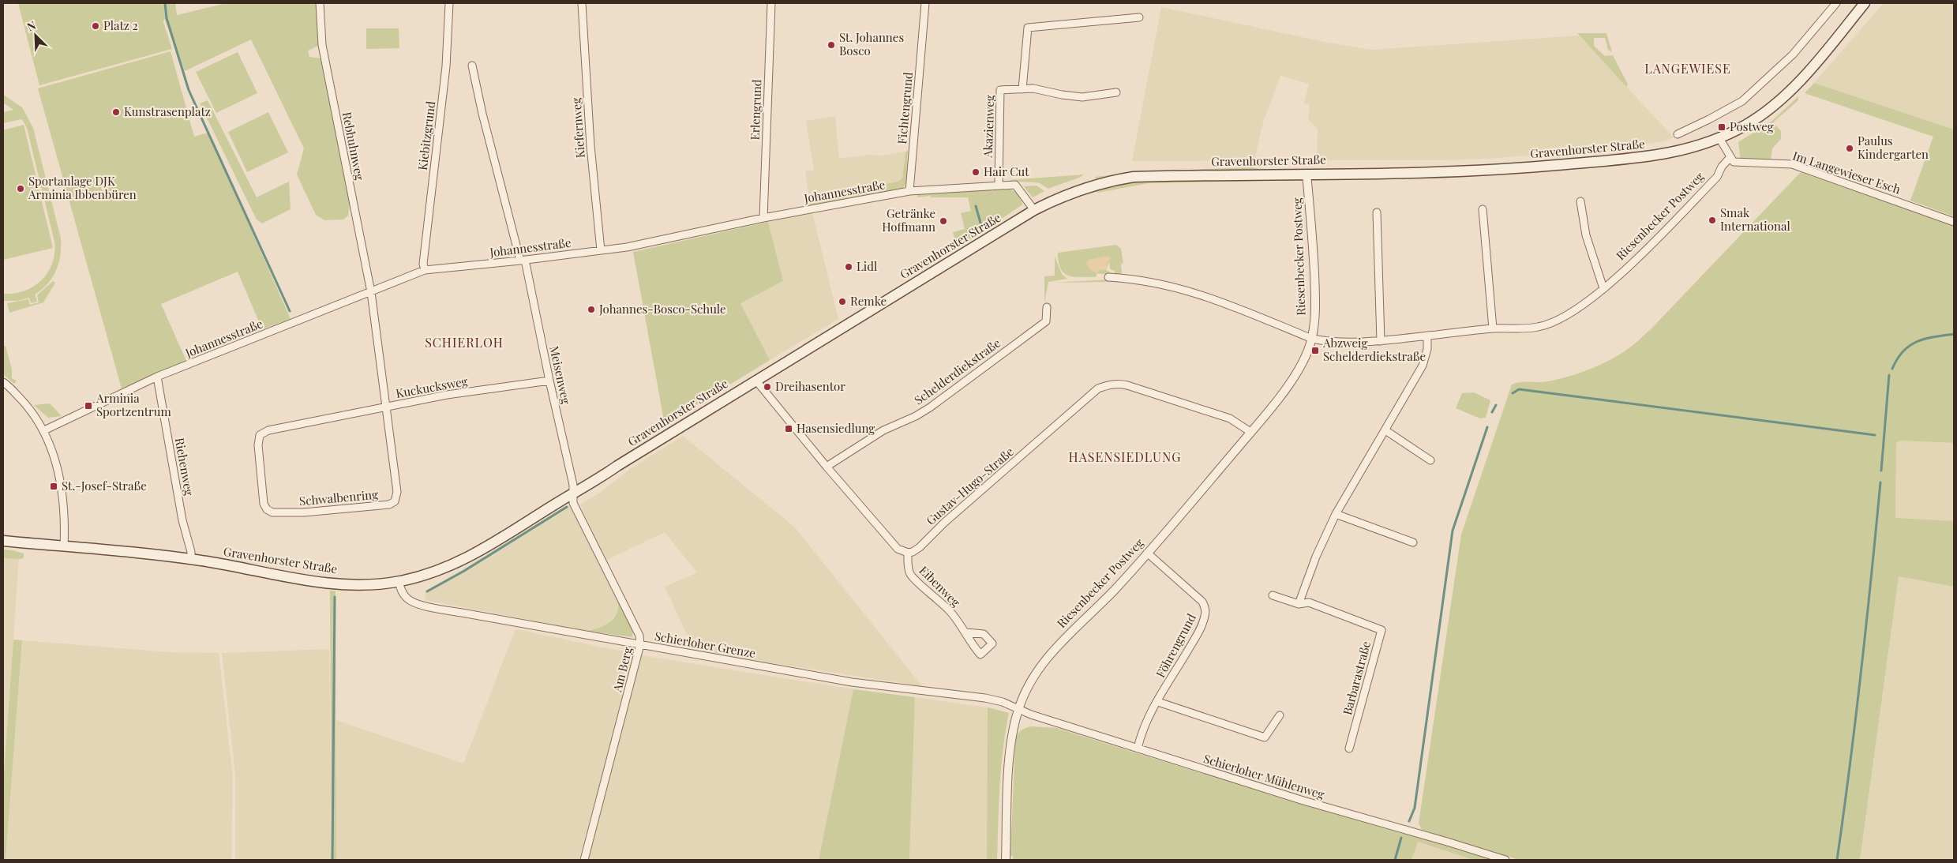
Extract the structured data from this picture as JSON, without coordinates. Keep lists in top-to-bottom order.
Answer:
{
  "streets": {
    "main road": ["Gravenhorster Straße"],
    "street": [
      "Fichtengrund",
      "Erlengrund",
      "Akazienweg",
      "Kiefernweg",
      "Kiebitzgrund",
      "Rebhuhnweg",
      "Im Langewieser Esch",
      "Johannesstraße",
      "Riesenbecker Postweg",
      "Schelderdiekstraße",
      "Meisenweg",
      "Kuckucksweg",
      "Riehenweg",
      "Gustav-Hugo-Straße",
      "Schwalbenring",
      "Eibenweg",
      "Schierloher Grenze",
      "Föhrengrund",
      "Am Berg",
      "Barbarastraße",
      "Schierloher Mühlenweg"
    ]
  },
  "crossings": [
    ["Fichtengrund", "Johannesstraße"],
    ["Erlengrund", "Johannesstraße"],
    ["Akazienweg", "Johannesstraße"],
    ["Kiefernweg", "Johannesstraße"],
    ["Kiebitzgrund", "Johannesstraße"],
    ["Rebhuhnweg", "Johannesstraße"],
    ["Rebhuhnweg", "Kuckucksweg"],
    ["Gravenhorster Straße", "Johannesstraße"],
    ["Gravenhorster Straße", "Riesenbecker Postweg"],
    ["Gravenhorster Straße", "Meisenweg"],
    ["Gravenhorster Straße", "Riehenweg"],
    ["Gravenhorster Straße", "Schierloher Grenze"],
    ["Gravenhorster Straße", "Am Berg"],
    ["Im Langewieser Esch", "Riesenbecker Postweg"],
    ["Johannesstraße", "Meisenweg"],
    ["Johannesstraße", "Kuckucksweg"],
    ["Johannesstraße", "Riehenweg"],
    ["Riesenbecker Postweg", "Gustav-Hugo-Straße"],
    ["Riesenbecker Postweg", "Schierloher Grenze"],
    ["Riesenbecker Postweg", "Föhrengrund"],
    ["Riesenbecker Postweg", "Schierloher Mühlenweg"],
    ["Meisenweg", "Kuckucksweg"],
    ["Meisenweg", "Am Berg"],
    ["Kuckucksweg", "Schwalbenring"],
    ["Gustav-Hugo-Straße", "Eibenweg"],
    ["Schierloher Grenze", "Am Berg"],
    ["Schierloher Grenze", "Schierloher Mühlenweg"],
    ["Föhrengrund", "Schierloher Mühlenweg"]
  ],
  "districts": ["LANGEWIESE", "SCHIERLOH", "HASENSIEDLUNG"],
  "places": {
    "other": [
      "Platz 2",
      "St. Johannes Bosco",
      "Kunstrasenplatz",
      "Paulus Kindergarten",
      "Hair Cut",
      "Sportanlage DJK Arminia Ibbenbüren",
      "Smak International",
      "Getränke Hoffmann",
      "Lidl",
      "Remke",
      "Johannes-Bosco-Schule",
      "Dreihasentor"
    ],
    "transit": [
      "Postweg",
      "Abzweig Schelderdiekstraße",
      "Arminia Sportzentrum",
      "Hasensiedlung",
      "St.-Josef-Straße"
    ]
  },
  "north": "top left"
}
